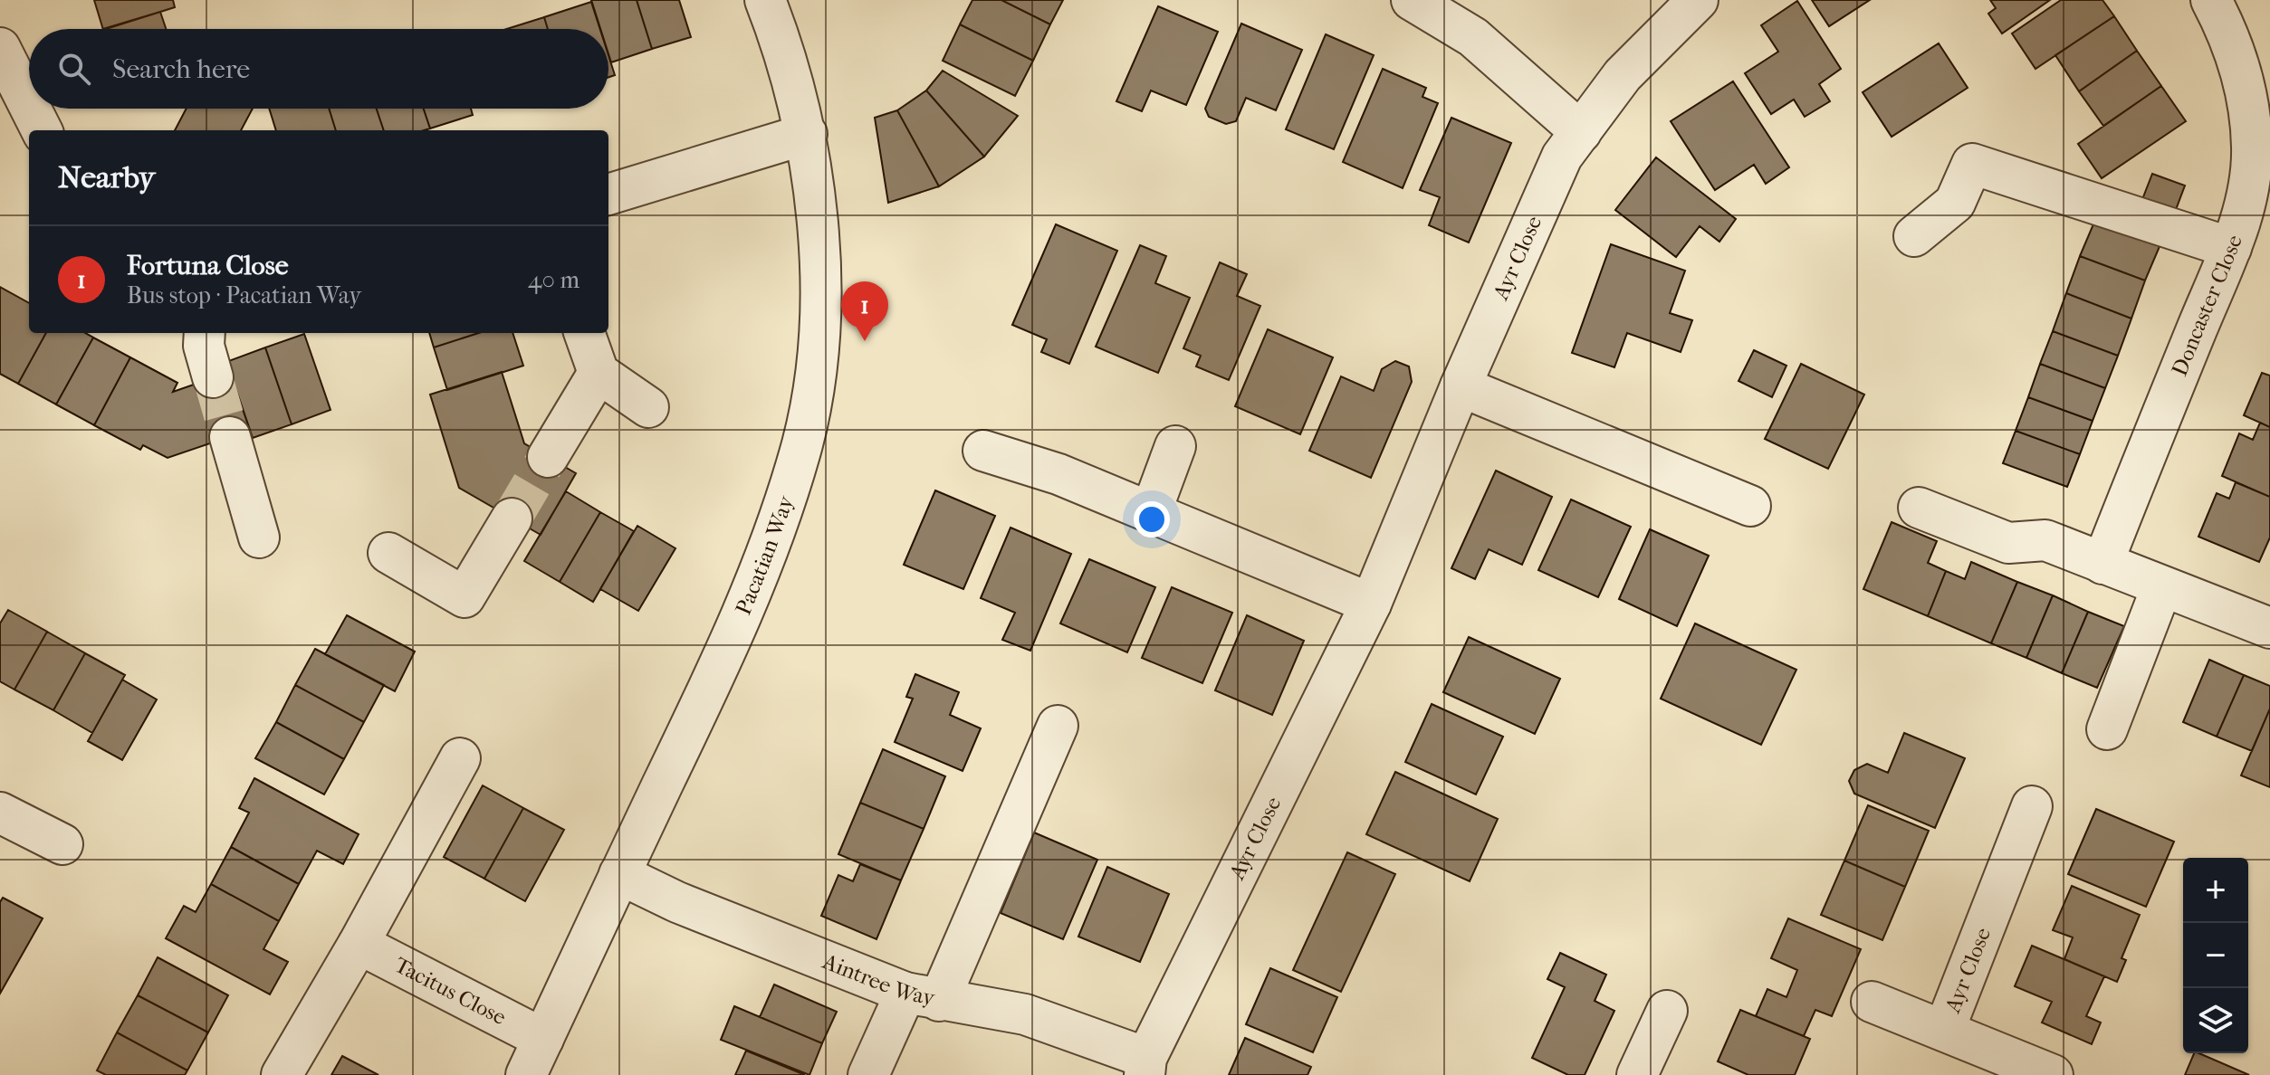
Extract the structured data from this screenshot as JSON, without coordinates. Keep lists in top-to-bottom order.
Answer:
{
  "streets": {
    "street": [
      "Ayr Close",
      "Doncaster Close",
      "Pacatian Way",
      "Aintree Way",
      "Tacitus Close"
    ]
  },
  "crossings": [
    ["Ayr Close", "Aintree Way"],
    ["Pacatian Way", "Aintree Way"],
    ["Pacatian Way", "Tacitus Close"]
  ],
  "page": {
    "search": "Search here",
    "heading": "Nearby",
    "list": [
      {
        "mark": "1",
        "name": "Fortuna Close",
        "note": "Bus stop · Pacatian Way",
        "value": "40 m"
      }
    ],
    "pins": "1",
    "map_buttons": ["+", "−"]
  }
}
